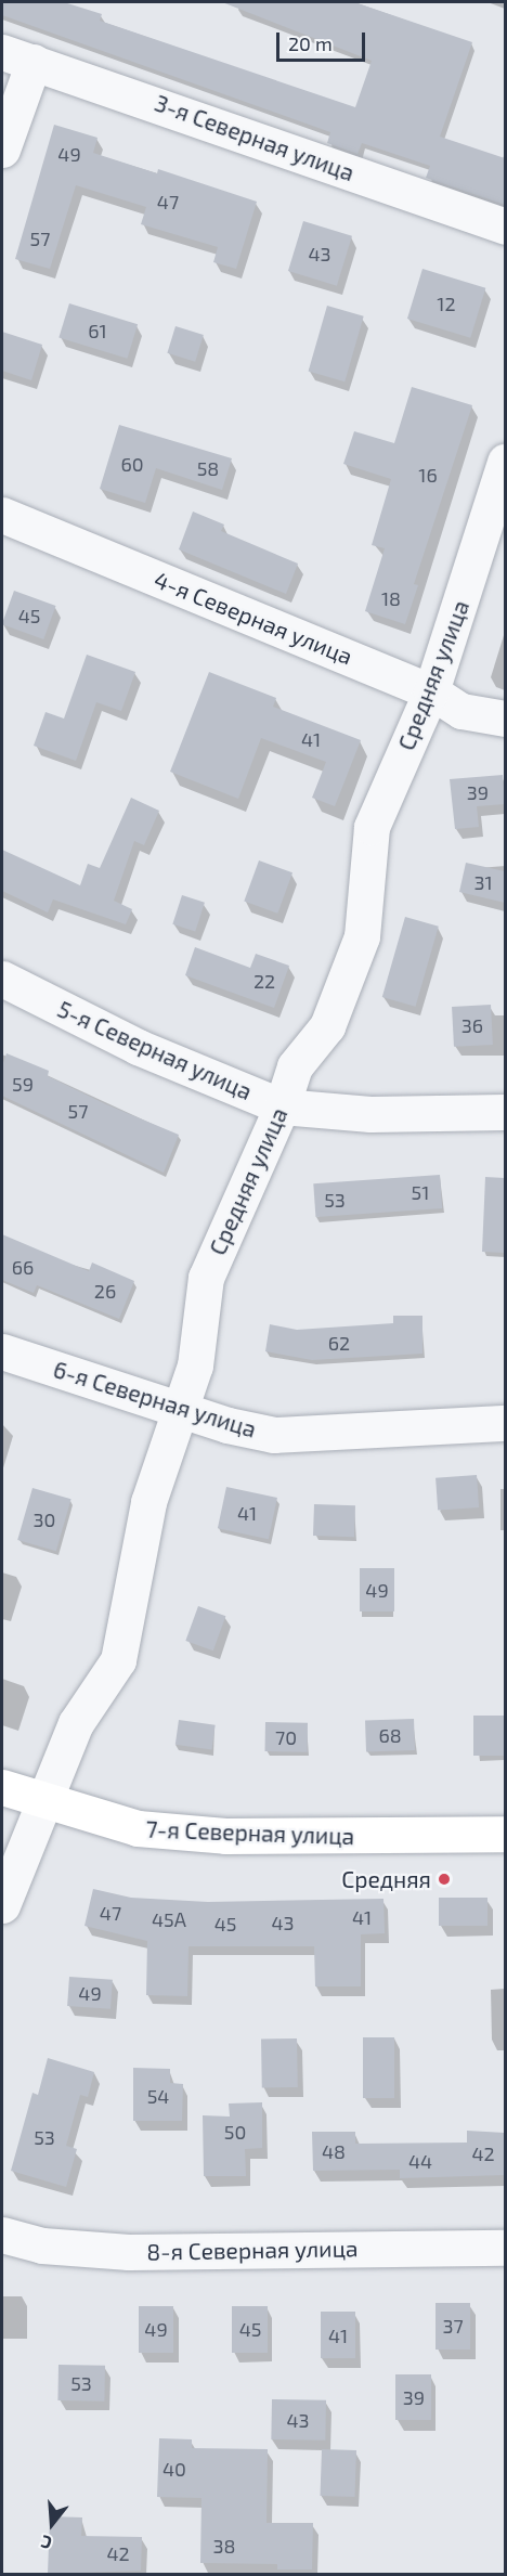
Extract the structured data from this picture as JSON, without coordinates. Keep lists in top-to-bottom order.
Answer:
{
  "streets": {
    "main road": ["7-я Северная улица"],
    "street": [
      "3-я Северная улица",
      "4-я Северная улица",
      "Средняя улица",
      "5-я Северная улица",
      "6-я Северная улица",
      "8-я Северная улица"
    ]
  },
  "crossings": [
    ["4-я Северная улица", "Средняя улица"],
    ["Средняя улица", "5-я Северная улица"],
    ["Средняя улица", "6-я Северная улица"],
    ["Средняя улица", "7-я Северная улица"]
  ],
  "places": ["Средняя"],
  "house_numbers": [
    "49",
    "47",
    "57",
    "43",
    "12",
    "61",
    "60",
    "58",
    "16",
    "18",
    "45",
    "41",
    "39",
    "31",
    "22",
    "36",
    "59",
    "57",
    "51",
    "53",
    "66",
    "26",
    "62",
    "41",
    "30",
    "49",
    "68",
    "70",
    "47",
    "41",
    "45А",
    "43",
    "45",
    "49",
    "54",
    "50",
    "53",
    "48",
    "42",
    "44",
    "37",
    "49",
    "45",
    "41",
    "53",
    "39",
    "43",
    "40",
    "38",
    "42"
  ],
  "scale_bar": "20 m",
  "north": "bottom"
}
